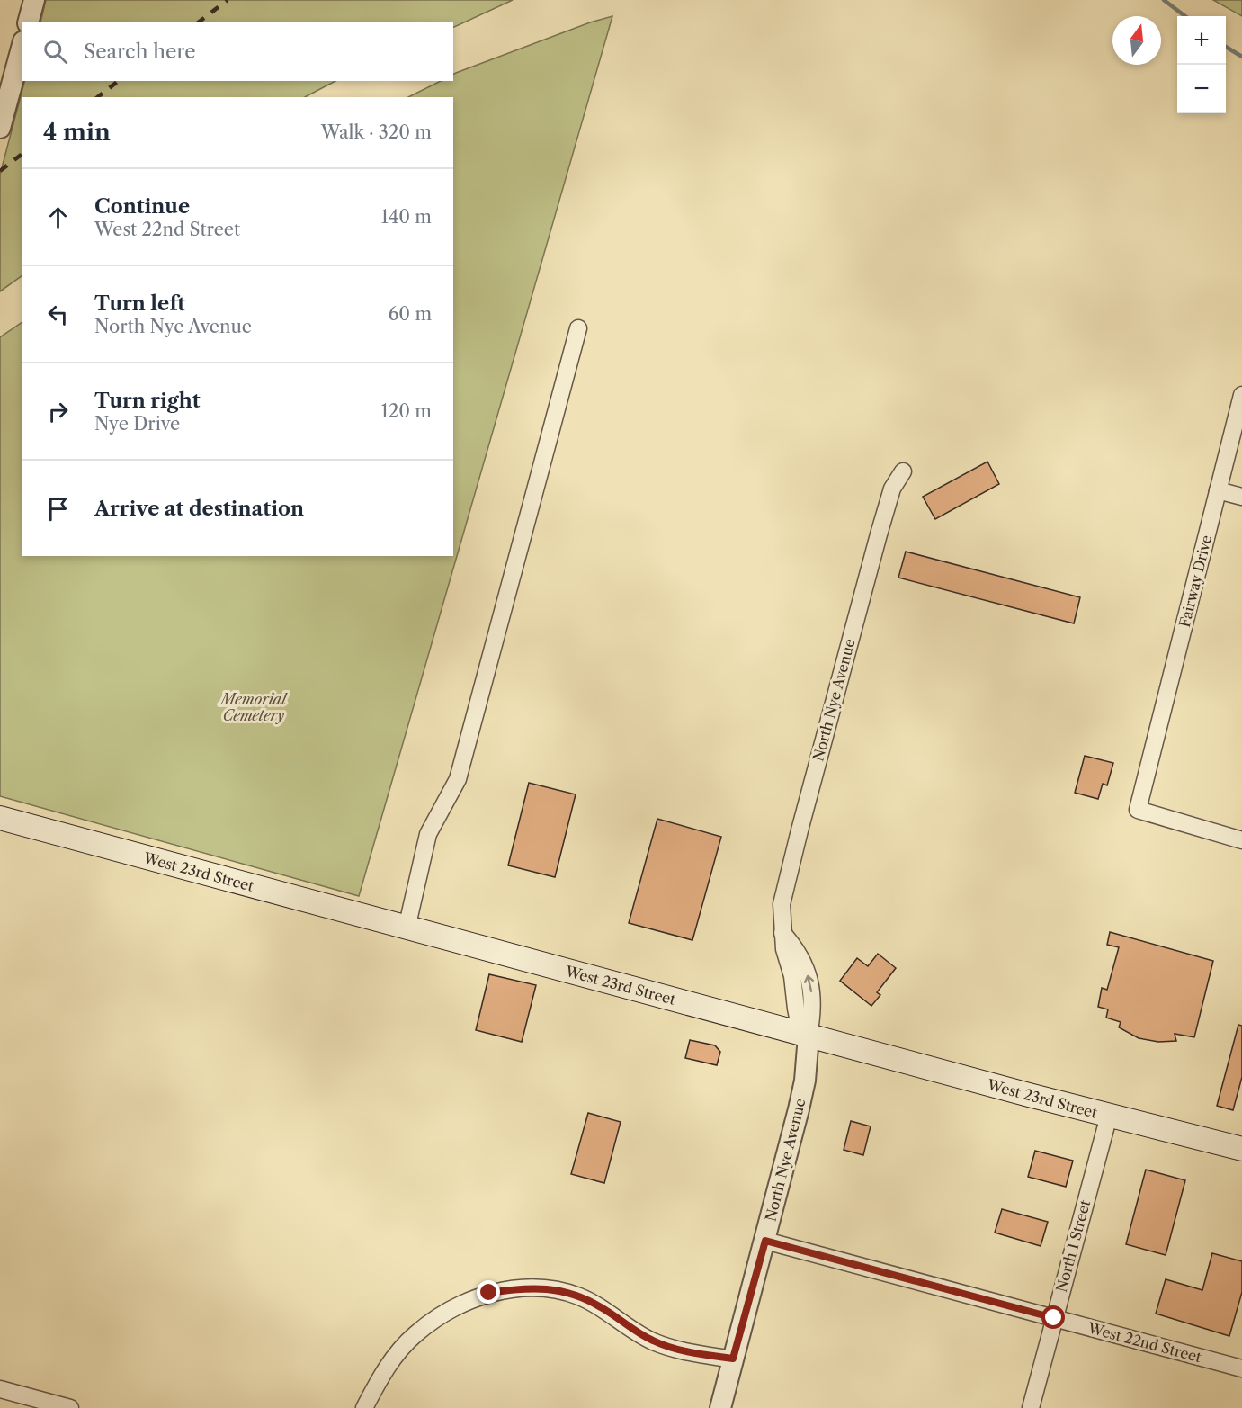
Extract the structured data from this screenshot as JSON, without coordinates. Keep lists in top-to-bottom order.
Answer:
{
  "streets": {
    "main road": ["West 23rd Street"],
    "street": [
      "Fairway Drive",
      "North Nye Avenue",
      "North I Street",
      "West 22nd Street"
    ]
  },
  "crossings": [
    ["North Nye Avenue", "West 23rd Street"],
    ["North Nye Avenue", "West 22nd Street"],
    ["West 23rd Street", "North I Street"],
    ["North I Street", "West 22nd Street"]
  ],
  "parks": ["Memorial Cemetery"],
  "north": "top",
  "page": {
    "map_buttons": ["+", "−"],
    "search": "Search here",
    "heading": ["4 min", "Walk · 320 m"],
    "list": [
      ["Continue", "West 22nd Street", "140 m"],
      ["Turn left", "North Nye Avenue", "60 m"],
      ["Turn right", "Nye Drive", "120 m"],
      "Arrive at destination"
    ]
  }
}
